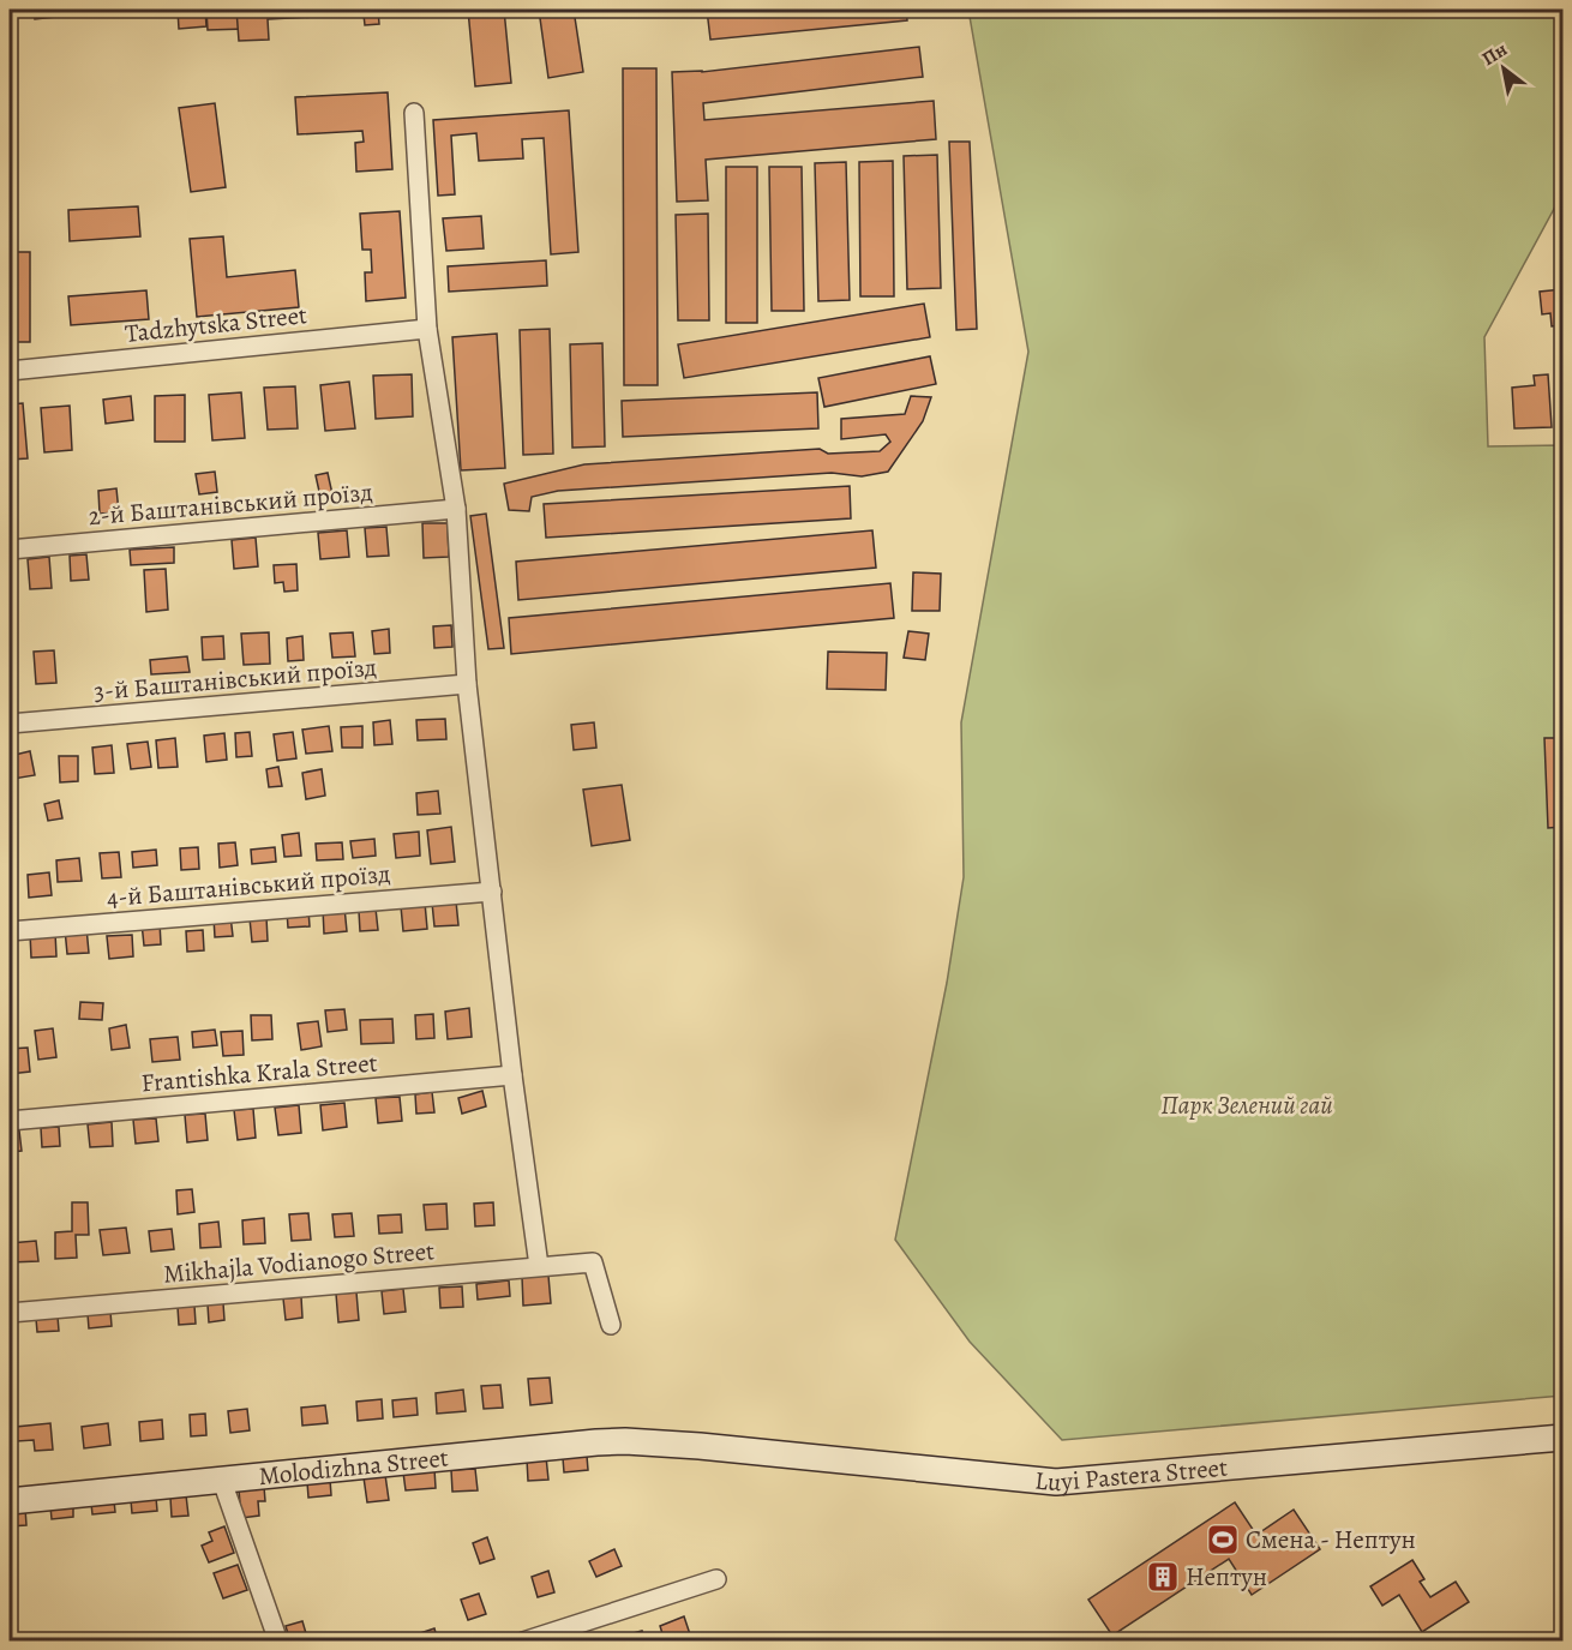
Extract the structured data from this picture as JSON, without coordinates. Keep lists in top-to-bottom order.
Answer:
{
  "streets": {
    "street": [
      "Tadzhytska Street",
      "2-й Баштанівський проїзд",
      "3-й Баштанівський проїзд",
      "4-й Баштанівський проїзд",
      "Frantishka Krala Street",
      "Mikhajla Vodianogo Street",
      "Molodizhna Street",
      "Luyi Pastera Street"
    ]
  },
  "crossings": [
    ["Molodizhna Street", "Luyi Pastera Street"]
  ],
  "parks": ["Парк Зелений гай"],
  "places": {
    "sports": ["Смена - Нептун"],
    "building": ["Нептун"]
  },
  "north": "top left"
}
